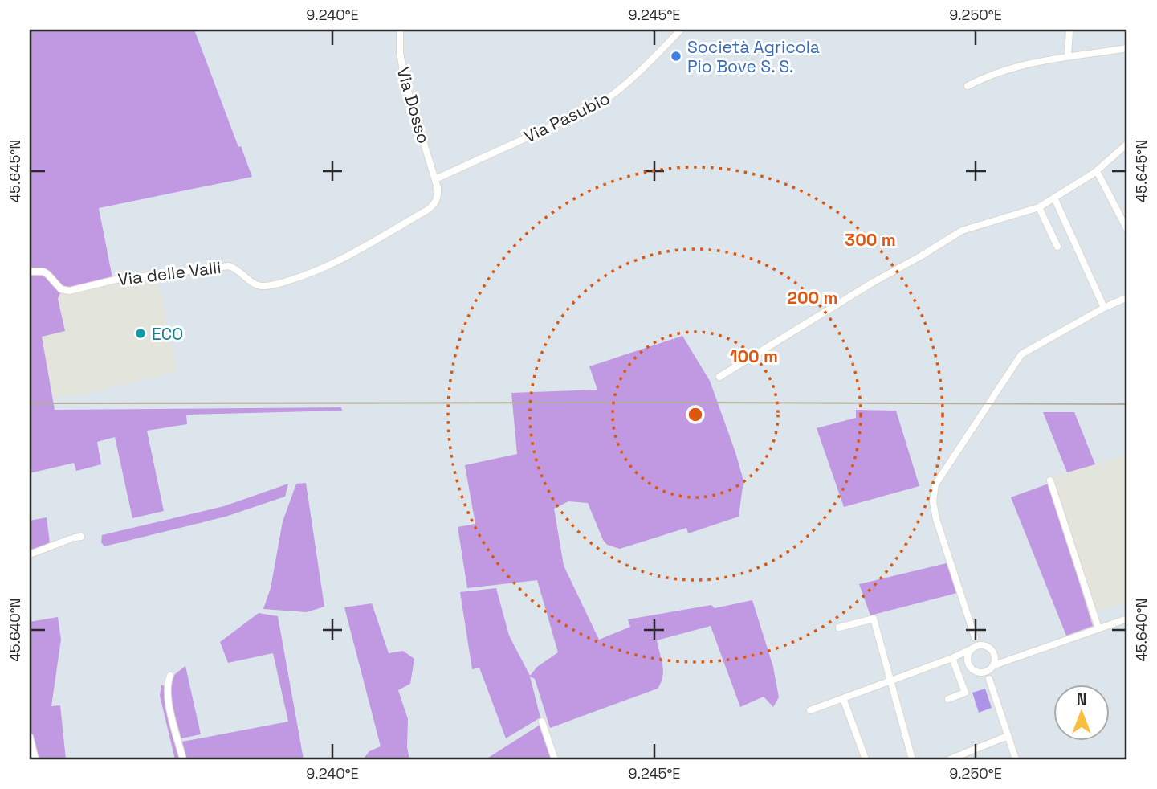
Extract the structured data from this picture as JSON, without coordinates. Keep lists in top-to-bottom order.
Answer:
{
  "streets": {
    "street": ["Via Dosso", "Via Pasubio", "Via delle Valli"]
  },
  "crossings": [
    ["Via Dosso", "Via Pasubio"],
    ["Via Dosso", "Via delle Valli"],
    ["Via Pasubio", "Via delle Valli"]
  ],
  "places": ["Società Agricola Pio Bove S. S.", "ECO"],
  "north": "top",
  "coordinates": [
    "9.240°E",
    "9.245°E",
    "9.250°E",
    "45.645°N",
    "45.640°N"
  ],
  "rings": ["300 m", "200 m", "100 m"]
}
